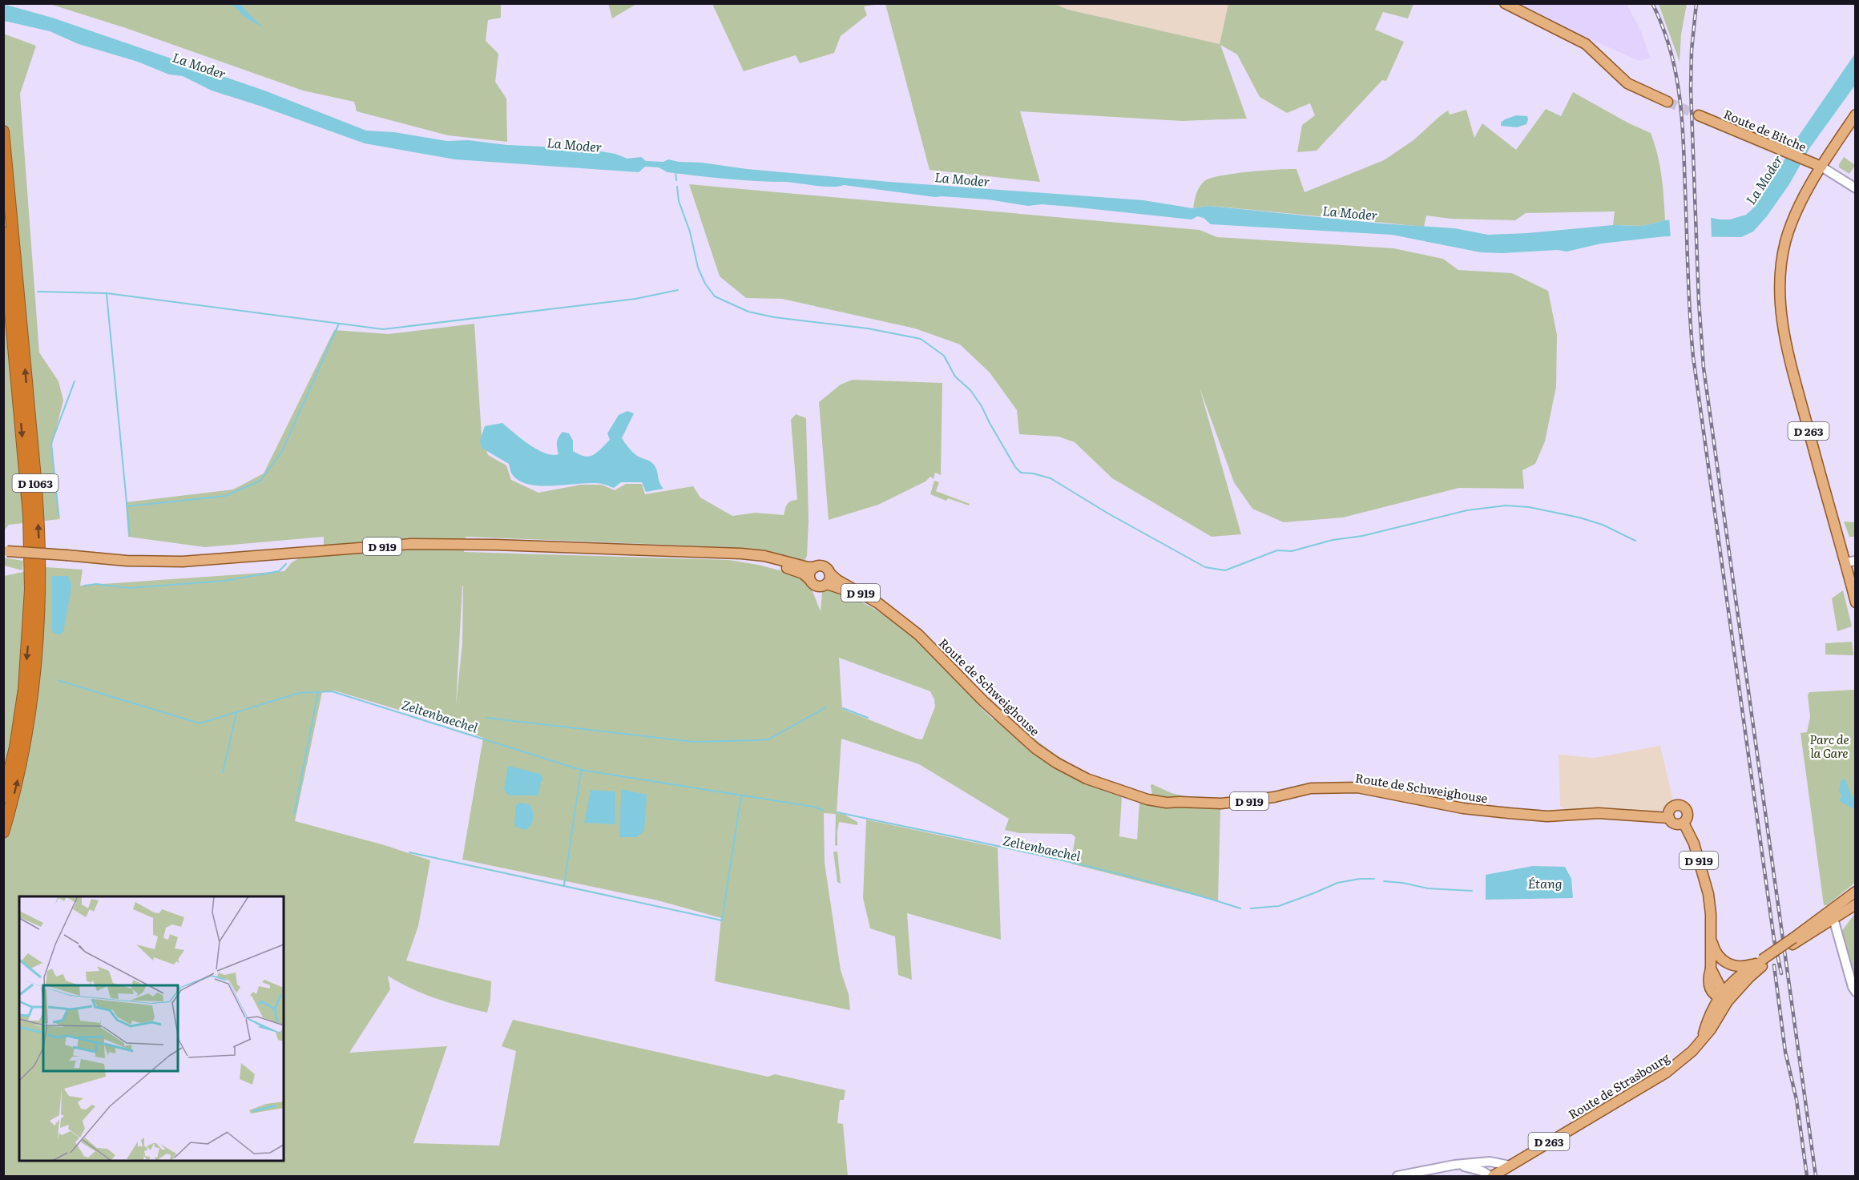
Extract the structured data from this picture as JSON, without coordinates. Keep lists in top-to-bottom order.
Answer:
{
  "streets": {
    "highway": ["D 1063"],
    "main road": [
      "Route de Bitche",
      "D 263",
      "D 919",
      "Route de Schweighouse",
      "Route de Strasbourg"
    ]
  },
  "crossings": [
    ["Route de Bitche", "D 263"],
    ["D 919", "Route de Schweighouse"],
    ["D 919", "Route de Strasbourg"]
  ],
  "water": ["La Moder", "Zeltenbaechel", "Étang"],
  "parks": ["Parc de la Gare"]
}
